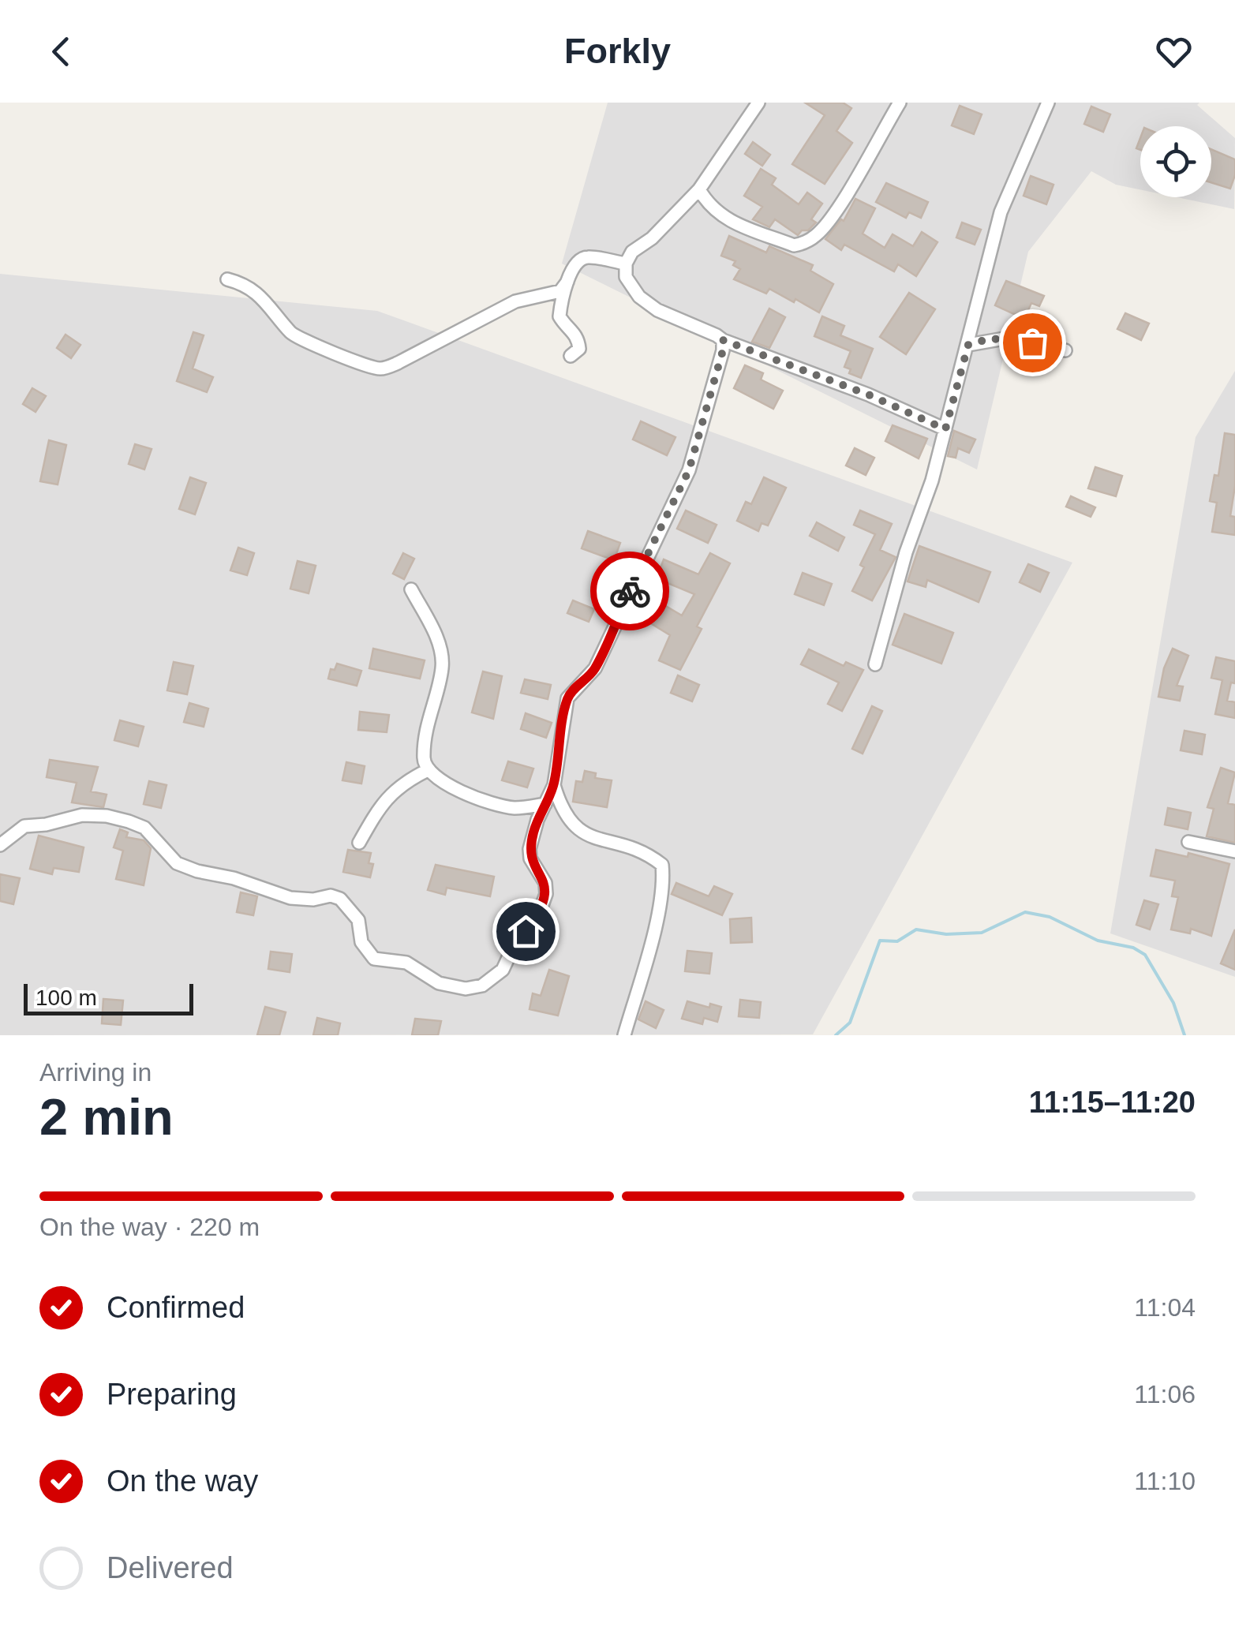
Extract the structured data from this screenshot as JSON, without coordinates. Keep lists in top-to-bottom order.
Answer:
{
  "scale_bar": "100 m",
  "page": {
    "header": "Forkly",
    "scale": "100 m",
    "heading": ["2 min", "Arriving in", "11:15–11:20"],
    "bar": "On the way · 220 m",
    "list": [
      ["Confirmed", "11:04"],
      ["Preparing", "11:06"],
      ["On the way", "11:10"],
      "Delivered"
    ]
  }
}
